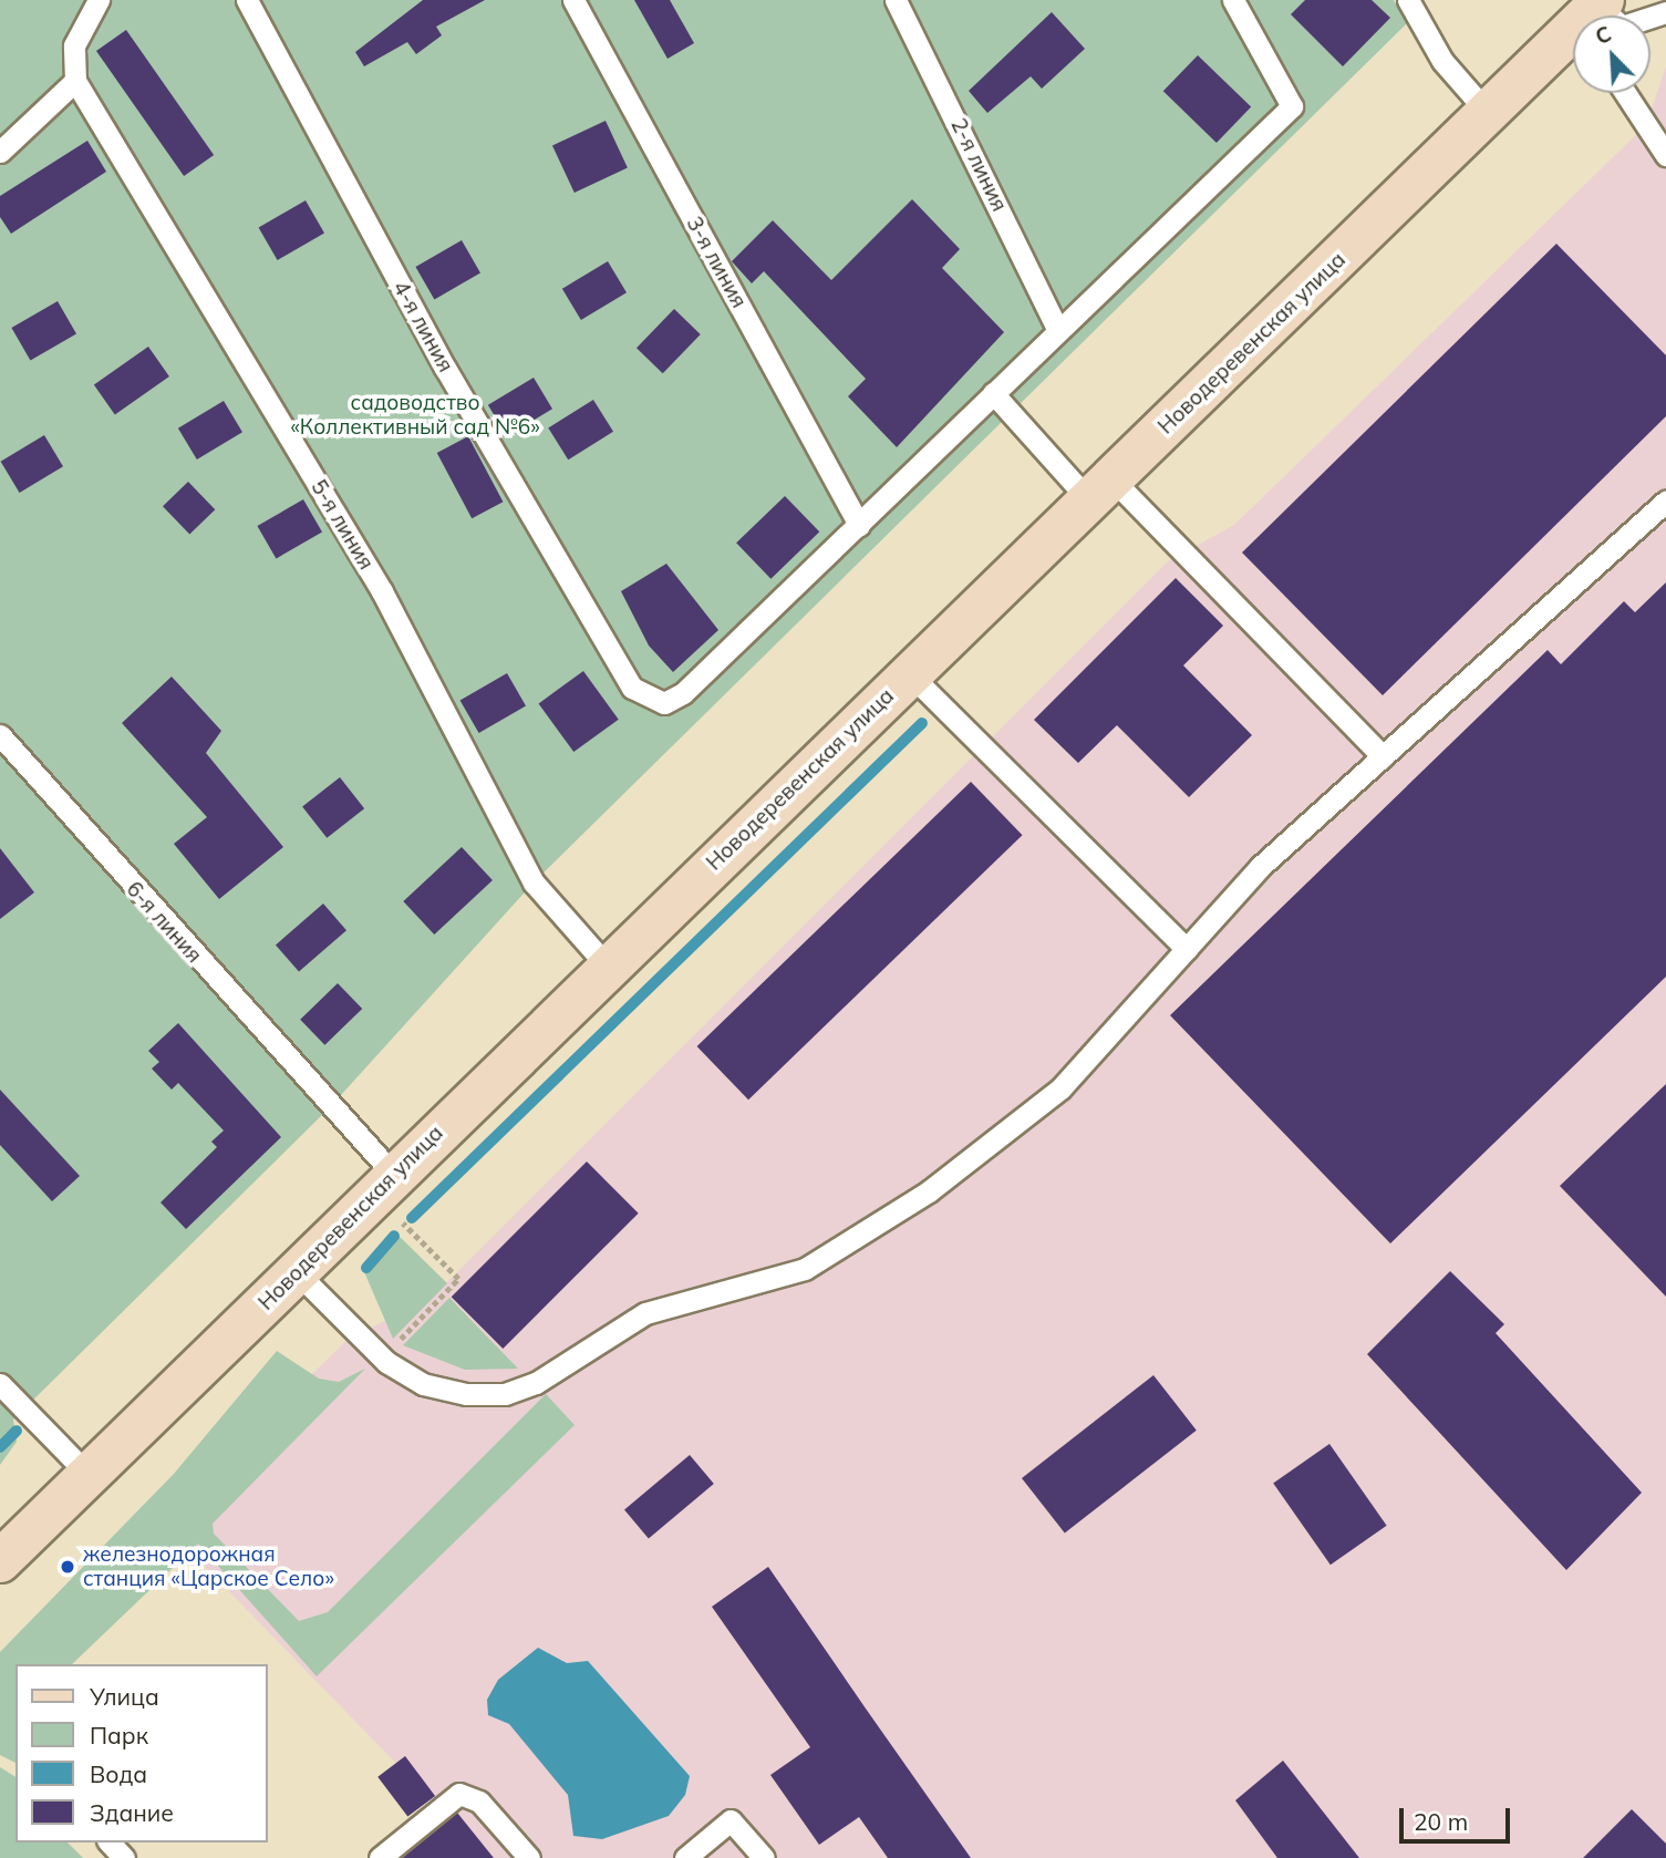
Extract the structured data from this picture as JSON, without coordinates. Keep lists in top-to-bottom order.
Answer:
{
  "streets": {
    "main road": ["Новодеревенская улица"],
    "lane": [
      "2-я линия",
      "3-я линия",
      "4-я линия",
      "5-я линия",
      "6-я линия"
    ]
  },
  "crossings": [
    ["3-я линия", "4-я линия"],
    ["Новодеревенская улица", "5-я линия"],
    ["Новодеревенская улица", "6-я линия"]
  ],
  "parks": ["садоводство «Коллективный сад №6»"],
  "places": ["железнодорожная станция «Царское Село»"],
  "legend": [
    "Улица",
    "Парк",
    "Вода",
    "Здание"
  ],
  "scale_bar": "20 m",
  "north": "top left"
}
